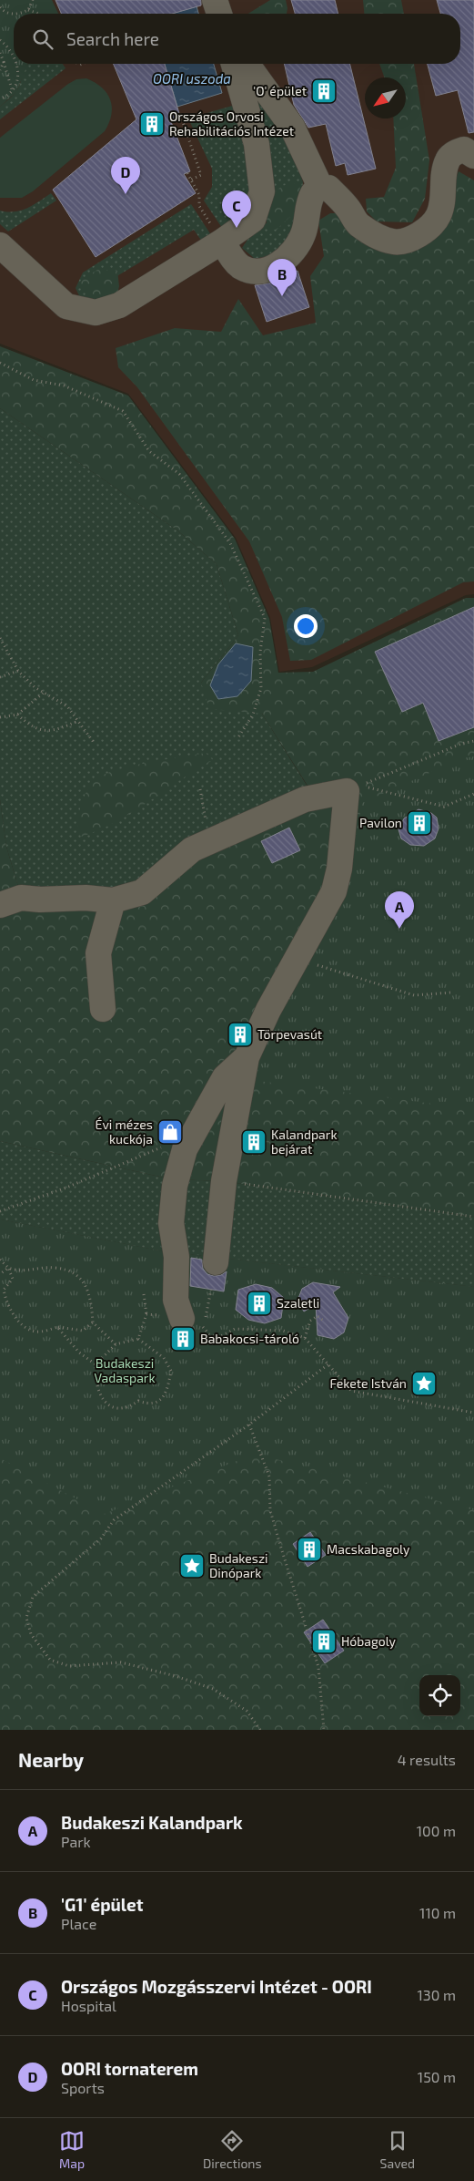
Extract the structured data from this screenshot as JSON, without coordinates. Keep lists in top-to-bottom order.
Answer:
{
  "water": ["OORI uszoda"],
  "parks": ["Budakeszi Vadaspark"],
  "places": {
    "building": [
      "'O' épület",
      "Országos Orvosi Rehabilitációs Intézet",
      "Pavilon",
      "Törpevasút",
      "Kalandpark bejárat",
      "Szaletli",
      "Babakocsi-tároló",
      "Macskabagoly",
      "Hóbagoly"
    ],
    "shop": ["Évi mézes kuckója"],
    "place": ["Fekete István", "Budakeszi Dinópark"]
  },
  "north": "bottom left",
  "page": {
    "search": "Search here",
    "pins": [
      "D",
      "C",
      "B",
      "A"
    ],
    "heading": ["Nearby", "4 results"],
    "list": [
      {
        "mark": "A",
        "name": "Budakeszi Kalandpark",
        "note": "Park",
        "value": "100 m"
      },
      {
        "mark": "B",
        "name": "'G1' épület",
        "note": "Place",
        "value": "110 m"
      },
      {
        "mark": "C",
        "name": "Országos Mozgásszervi Intézet - OORI",
        "note": "Hospital",
        "value": "130 m"
      },
      {
        "mark": "D",
        "name": "OORI tornaterem",
        "note": "Sports",
        "value": "150 m"
      }
    ],
    "nav": ["Map", "Directions", "Saved"]
  }
}
